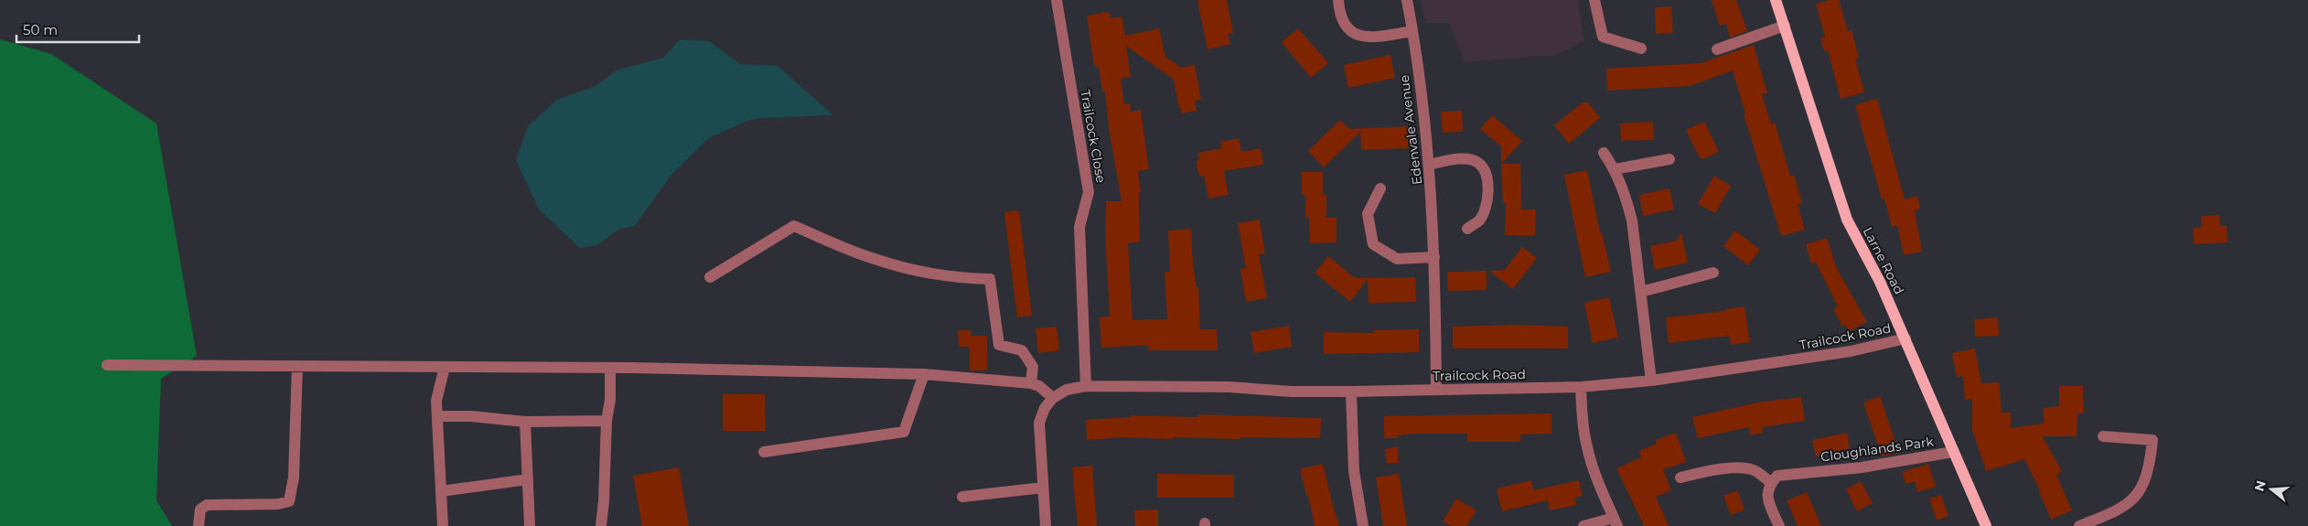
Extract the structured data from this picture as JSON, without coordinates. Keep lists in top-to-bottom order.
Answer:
{
  "streets": {
    "main road": ["Larne Road"],
    "street": [
      "Edenvale Avenue",
      "Trailcock Close",
      "Trailcock Road",
      "Cloughlands Park"
    ]
  },
  "crossings": [
    ["Edenvale Avenue", "Trailcock Road"],
    ["Trailcock Close", "Trailcock Road"],
    ["Larne Road", "Trailcock Road"],
    ["Larne Road", "Cloughlands Park"]
  ],
  "scale_bar": "50 m",
  "north": "left"
}
